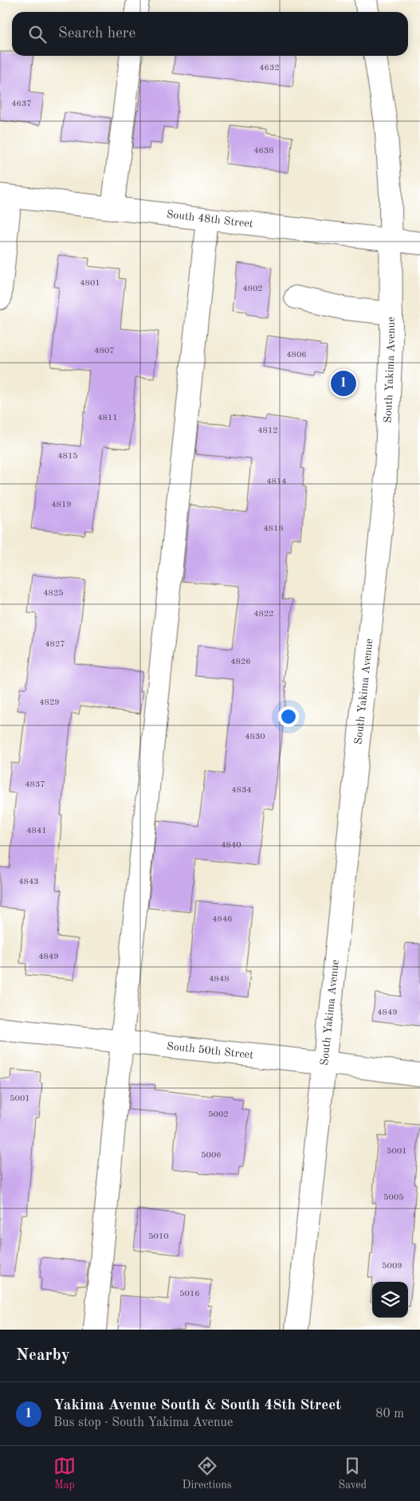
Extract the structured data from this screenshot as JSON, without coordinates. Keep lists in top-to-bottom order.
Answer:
{
  "streets": {
    "main road": ["South 48th Street", "South Yakima Avenue", "South 50th Street"]
  },
  "crossings": [
    ["South 48th Street", "South Yakima Avenue"],
    ["South Yakima Avenue", "South 50th Street"]
  ],
  "house_numbers": [
    "4632",
    "4637",
    "4638",
    "4801",
    "4802",
    "4807",
    "4806",
    "4811",
    "4812",
    "4815",
    "4814",
    "4819",
    "4818",
    "4825",
    "4822",
    "4827",
    "4826",
    "4829",
    "4830",
    "4837",
    "4834",
    "4841",
    "4840",
    "4843",
    "4846",
    "4849",
    "4848",
    "4849",
    "5001",
    "5002",
    "5001",
    "5006",
    "5005",
    "5010",
    "5009",
    "5016"
  ],
  "page": {
    "search": "Search here",
    "pins": "1",
    "heading": "Nearby",
    "list": [
      {
        "mark": "1",
        "name": "Yakima Avenue South & South 48th Street",
        "note": "Bus stop · South Yakima Avenue",
        "value": "80 m"
      }
    ],
    "nav": ["Map", "Directions", "Saved"]
  }
}
